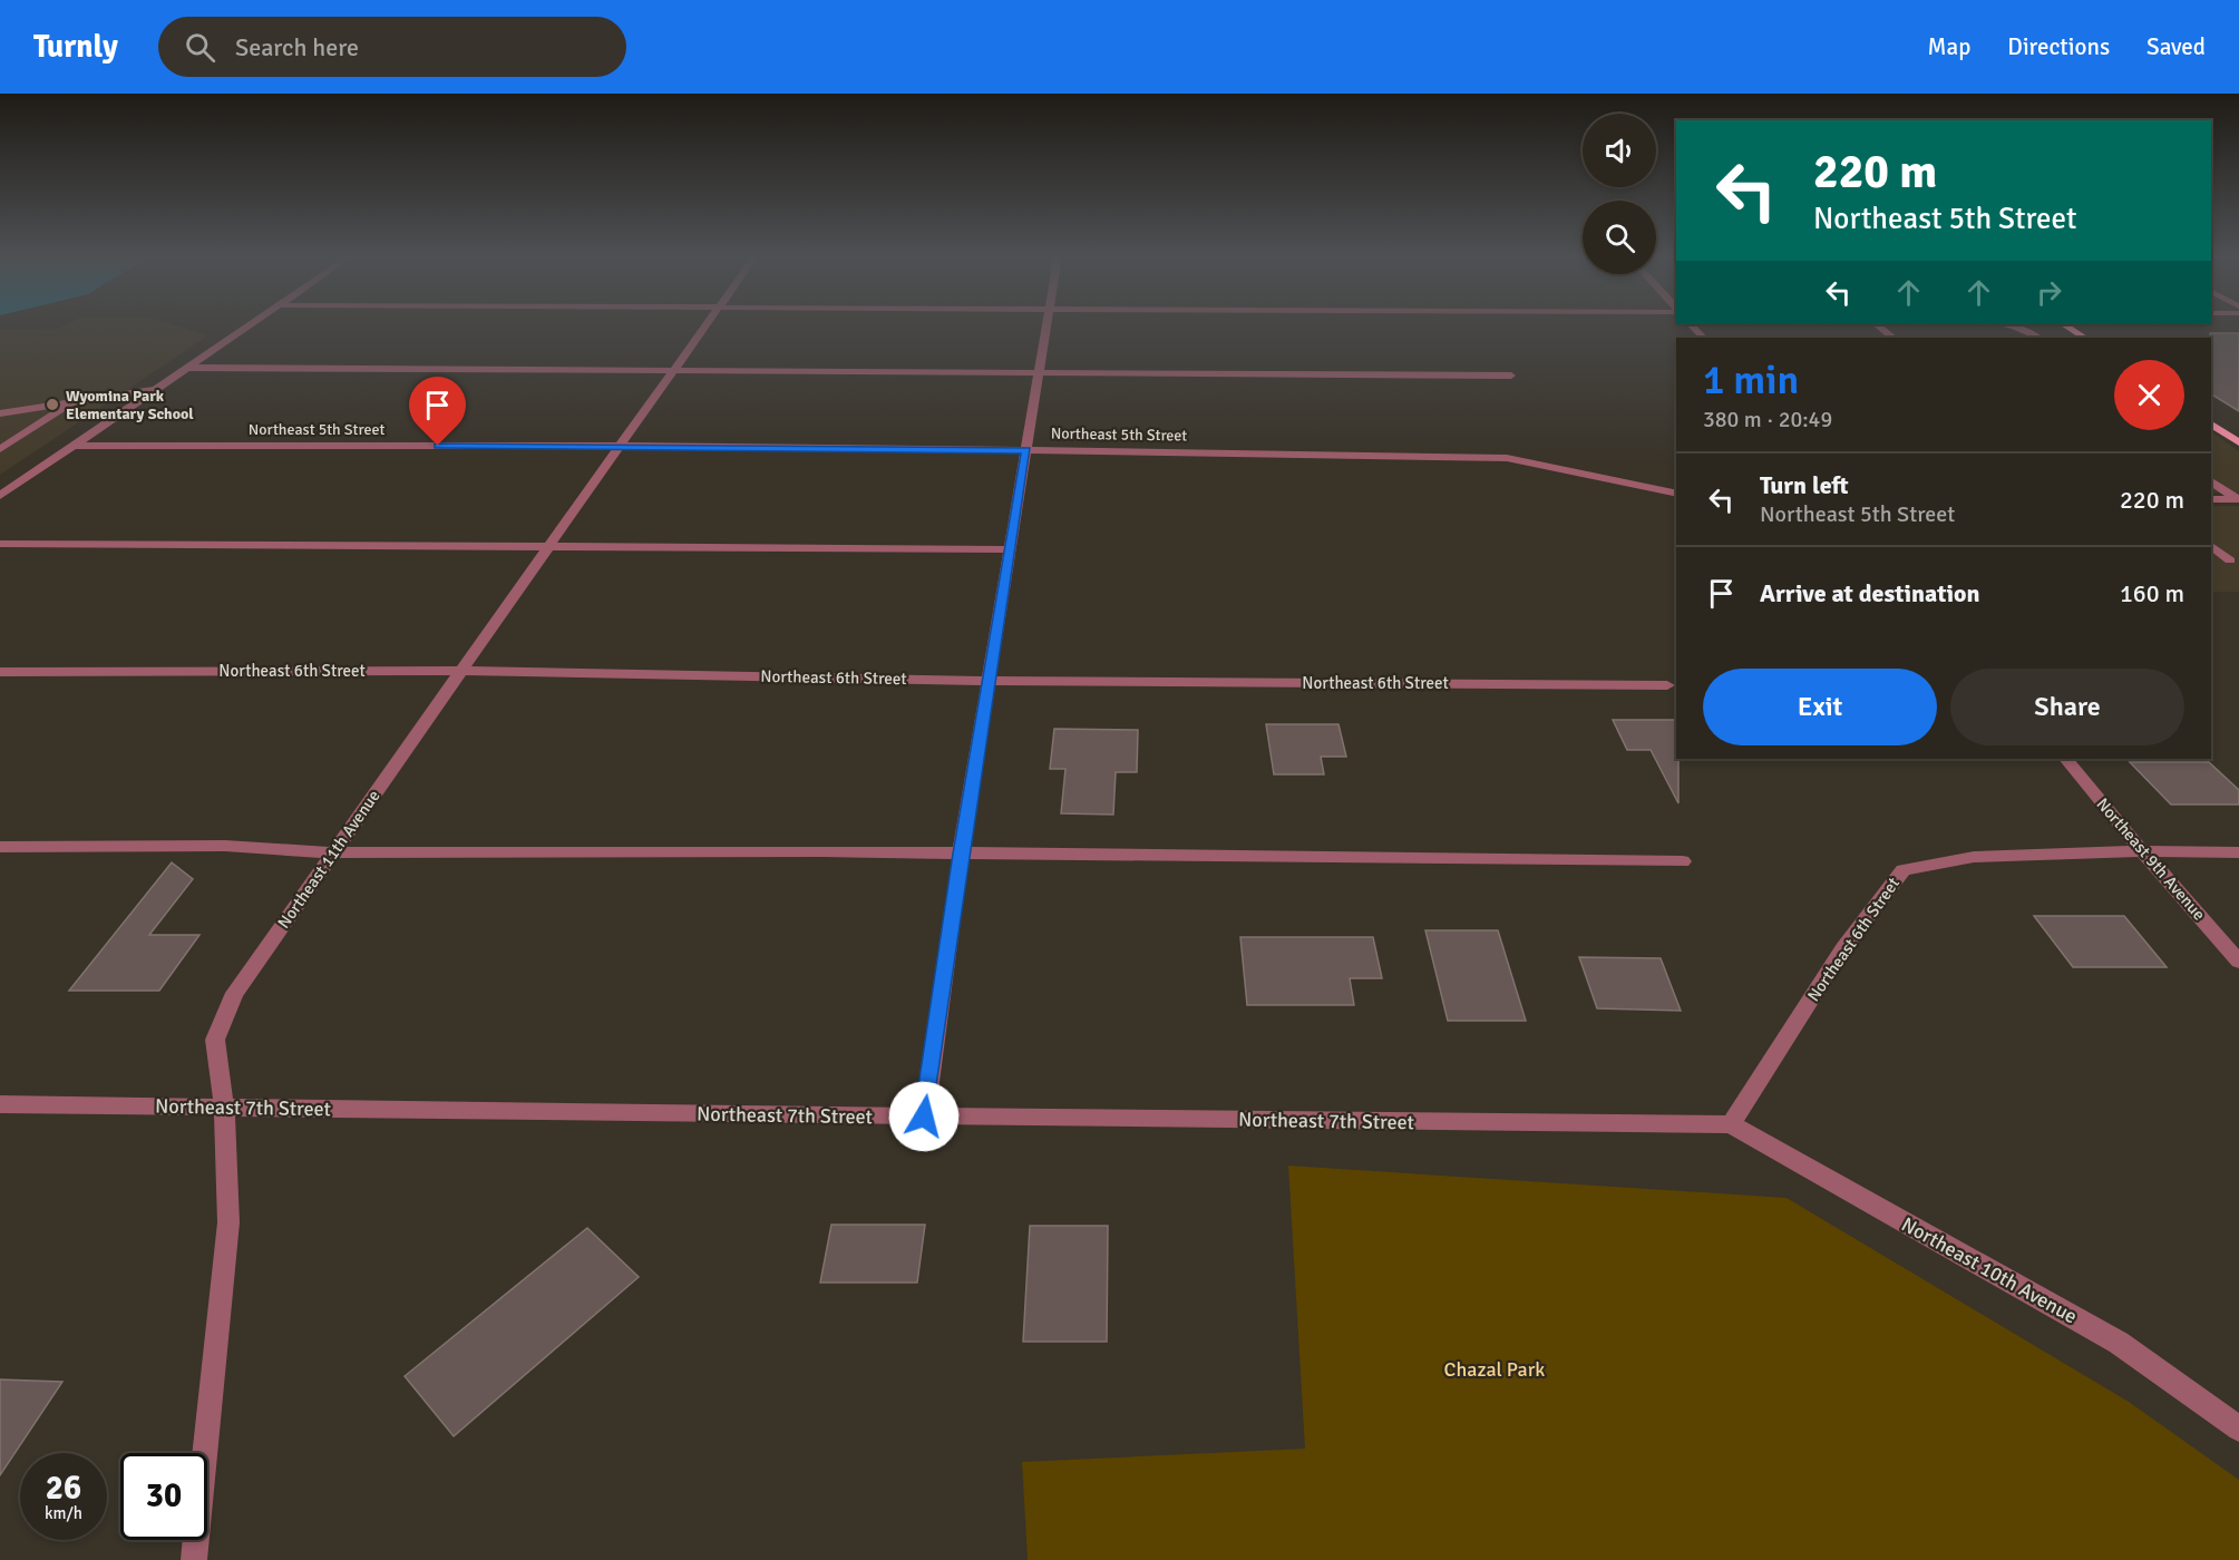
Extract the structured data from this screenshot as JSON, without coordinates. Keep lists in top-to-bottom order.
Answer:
{
  "streets": {
    "street": [
      "Northeast 5th Street",
      "Northeast 6th Street",
      "Northeast 11th Avenue",
      "Northeast 9th Avenue",
      "Northeast 7th Street",
      "Northeast 10th Avenue"
    ]
  },
  "crossings": [
    ["Northeast 5th Street", "Northeast 11th Avenue"],
    ["Northeast 6th Street", "Northeast 11th Avenue"],
    ["Northeast 6th Street", "Northeast 9th Avenue"],
    ["Northeast 6th Street", "Northeast 7th Street"],
    ["Northeast 6th Street", "Northeast 10th Avenue"],
    ["Northeast 11th Avenue", "Northeast 7th Street"],
    ["Northeast 7th Street", "Northeast 10th Avenue"]
  ],
  "parks": ["Chazal Park"],
  "places": ["Wyomina Park Elementary School"],
  "page": {
    "header": "Turnly",
    "search": "Search here",
    "nav": ["Map", "Directions", "Saved"],
    "turn": ["220 m", "Northeast 5th Street"],
    "heading": ["1 min", "380 m · 20:49"],
    "list": [
      {
        "name": "Turn left",
        "note": "Northeast 5th Street",
        "value": "220 m"
      },
      {
        "name": "Arrive at destination",
        "value": "160 m"
      }
    ],
    "buttons": ["Exit", "Share"],
    "speed": "26 km/h",
    "limit": "30"
  }
}
